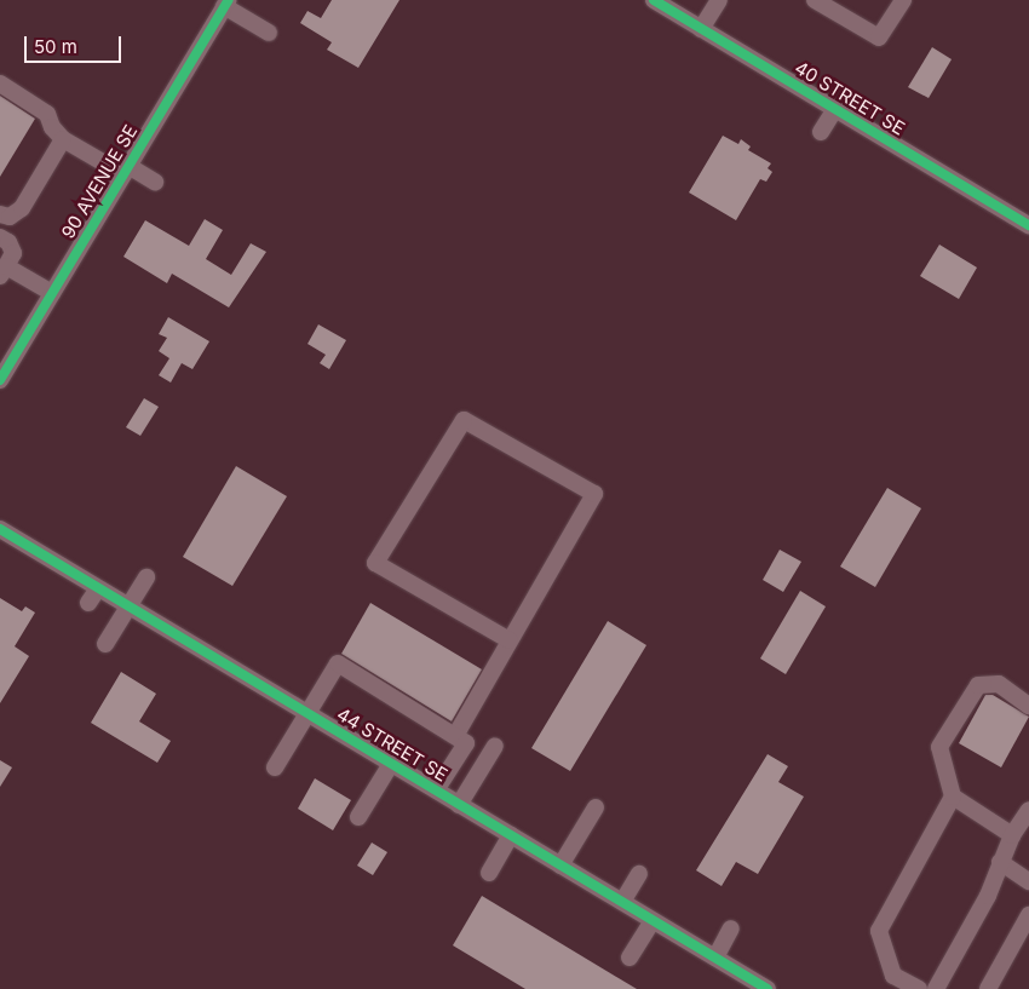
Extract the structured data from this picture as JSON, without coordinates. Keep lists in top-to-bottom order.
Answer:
{
  "streets": {
    "street": ["40 STREET SE", "90 AVENUE SE", "44 STREET SE"]
  },
  "scale_bar": "50 m"
}
